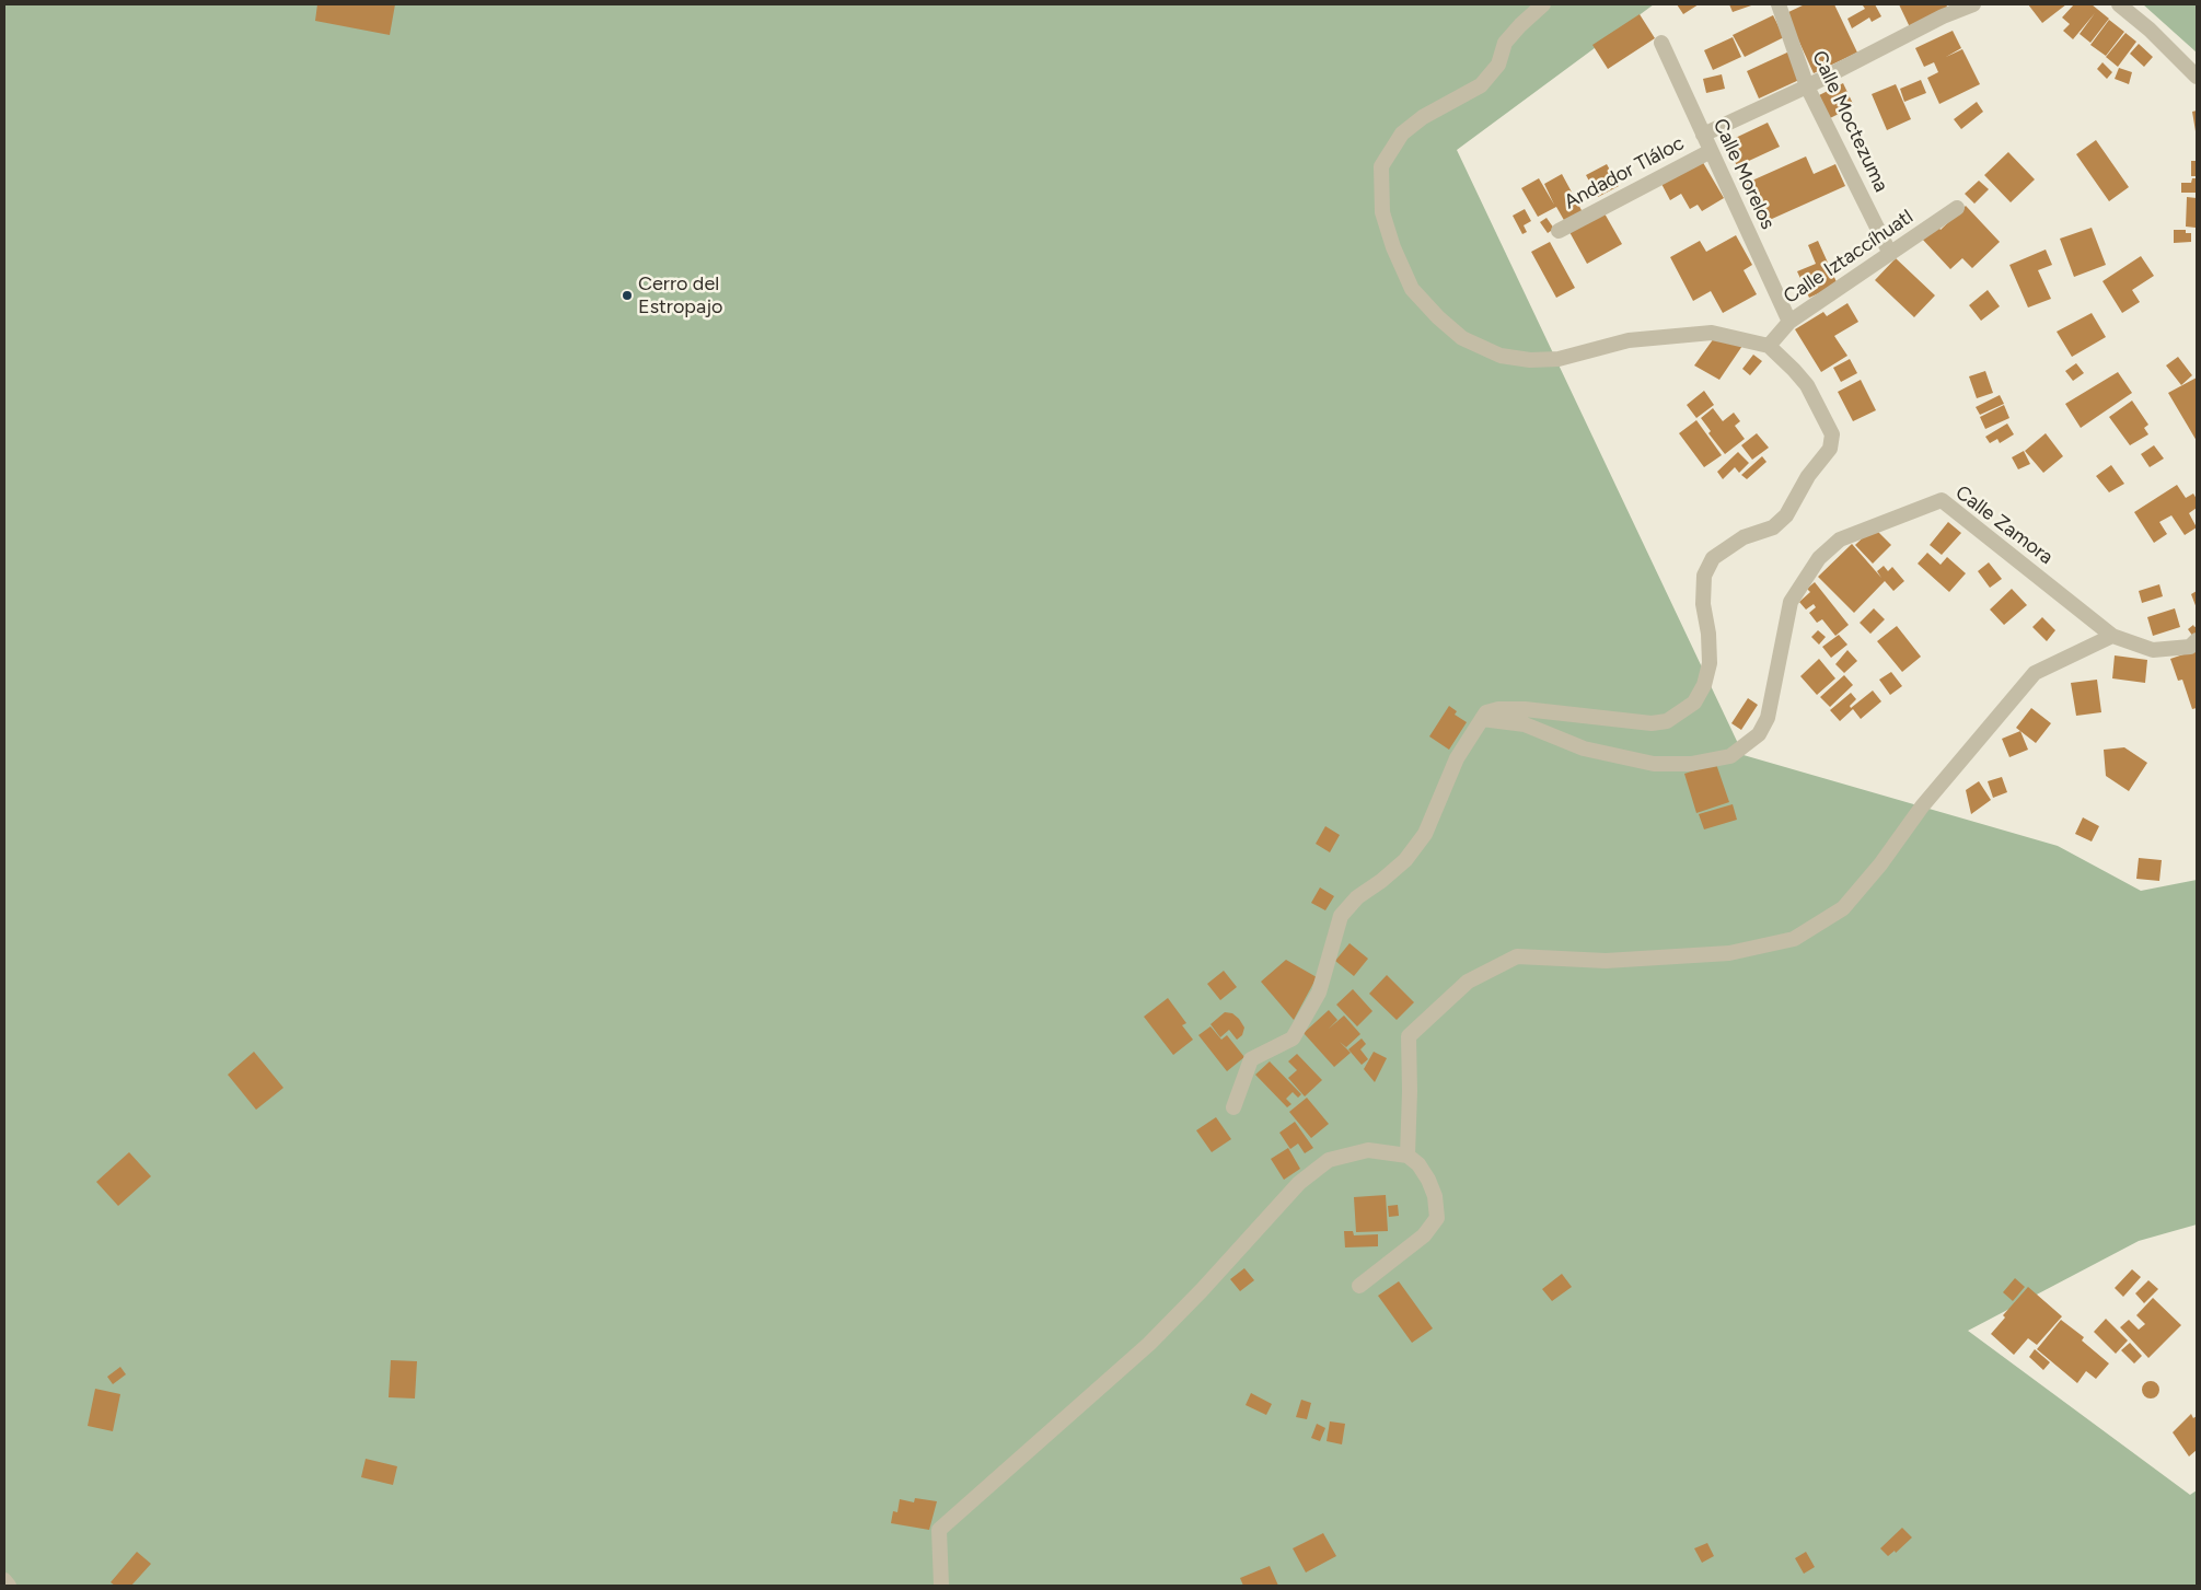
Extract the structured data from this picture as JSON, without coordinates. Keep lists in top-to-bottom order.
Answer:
{
  "streets": {
    "street": [
      "Calle Moctezuma",
      "Andador Tláloc",
      "Calle Morelos",
      "Calle Iztaccíhuatl",
      "Calle Zamora"
    ]
  },
  "crossings": [
    ["Calle Moctezuma", "Calle Iztaccíhuatl"],
    ["Andador Tláloc", "Calle Morelos"],
    ["Calle Morelos", "Calle Iztaccíhuatl"]
  ],
  "places": ["Cerro del Estropajo"]
}
